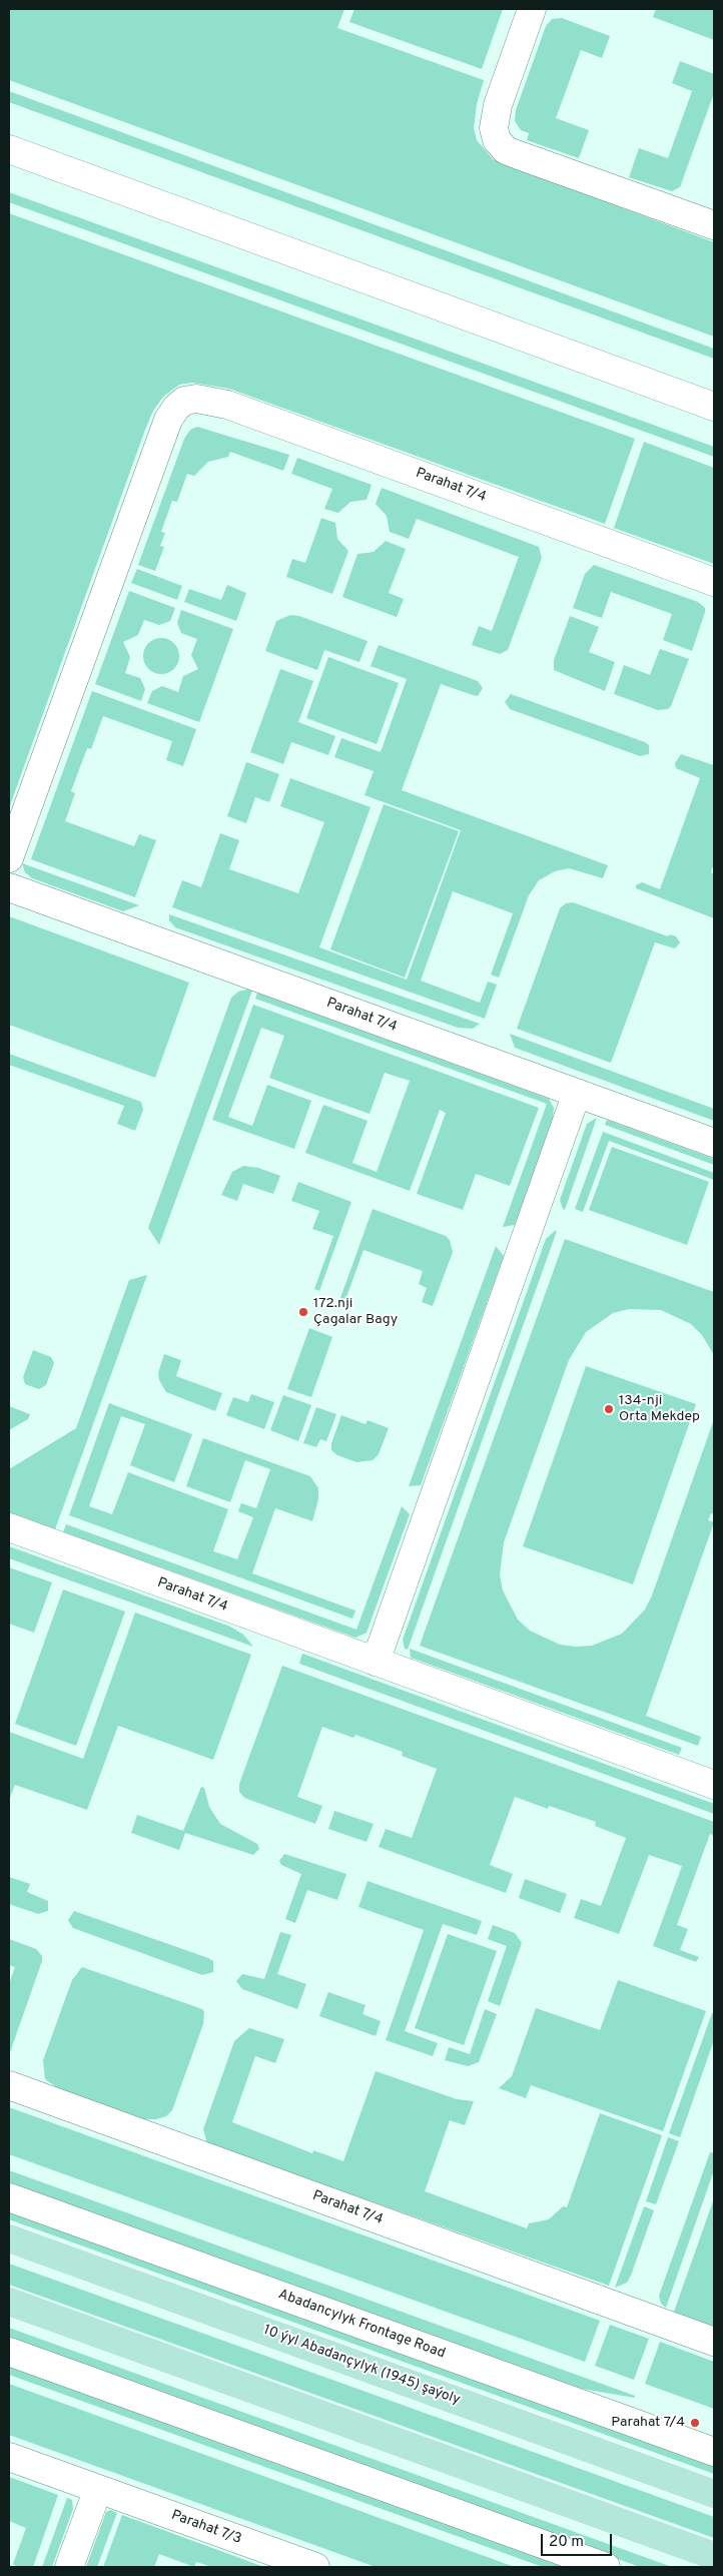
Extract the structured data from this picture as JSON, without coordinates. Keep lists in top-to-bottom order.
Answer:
{
  "streets": {
    "main road": ["10 ýyl Abadançylyk (1945) şaýoly"],
    "street": ["Parahat 7/4", "Abadancylyk Frontage Road", "Parahat 7/3"]
  },
  "places": ["172.nji Çagalar Bagy", "134-nji Orta Mekdep", "Parahat 7/4"],
  "scale_bar": "20 m"
}
